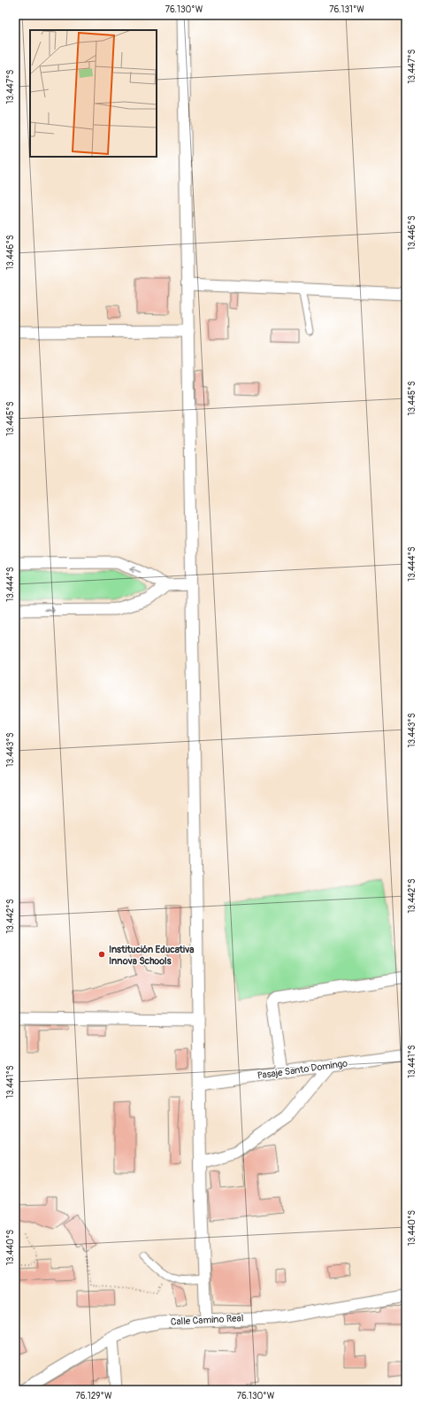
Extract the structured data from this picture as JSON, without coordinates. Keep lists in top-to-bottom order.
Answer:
{
  "streets": {
    "street": ["Pasaje Santo Domingo", "Calle Camino Real"]
  },
  "places": ["Institución Educativa Innova Schools"],
  "coordinates": [
    "76.130°W",
    "76.131°W",
    "13.447°S",
    "13.446°S",
    "13.445°S",
    "13.444°S",
    "13.443°S",
    "13.442°S",
    "13.441°S",
    "13.440°S",
    "76.129°W"
  ]
}
